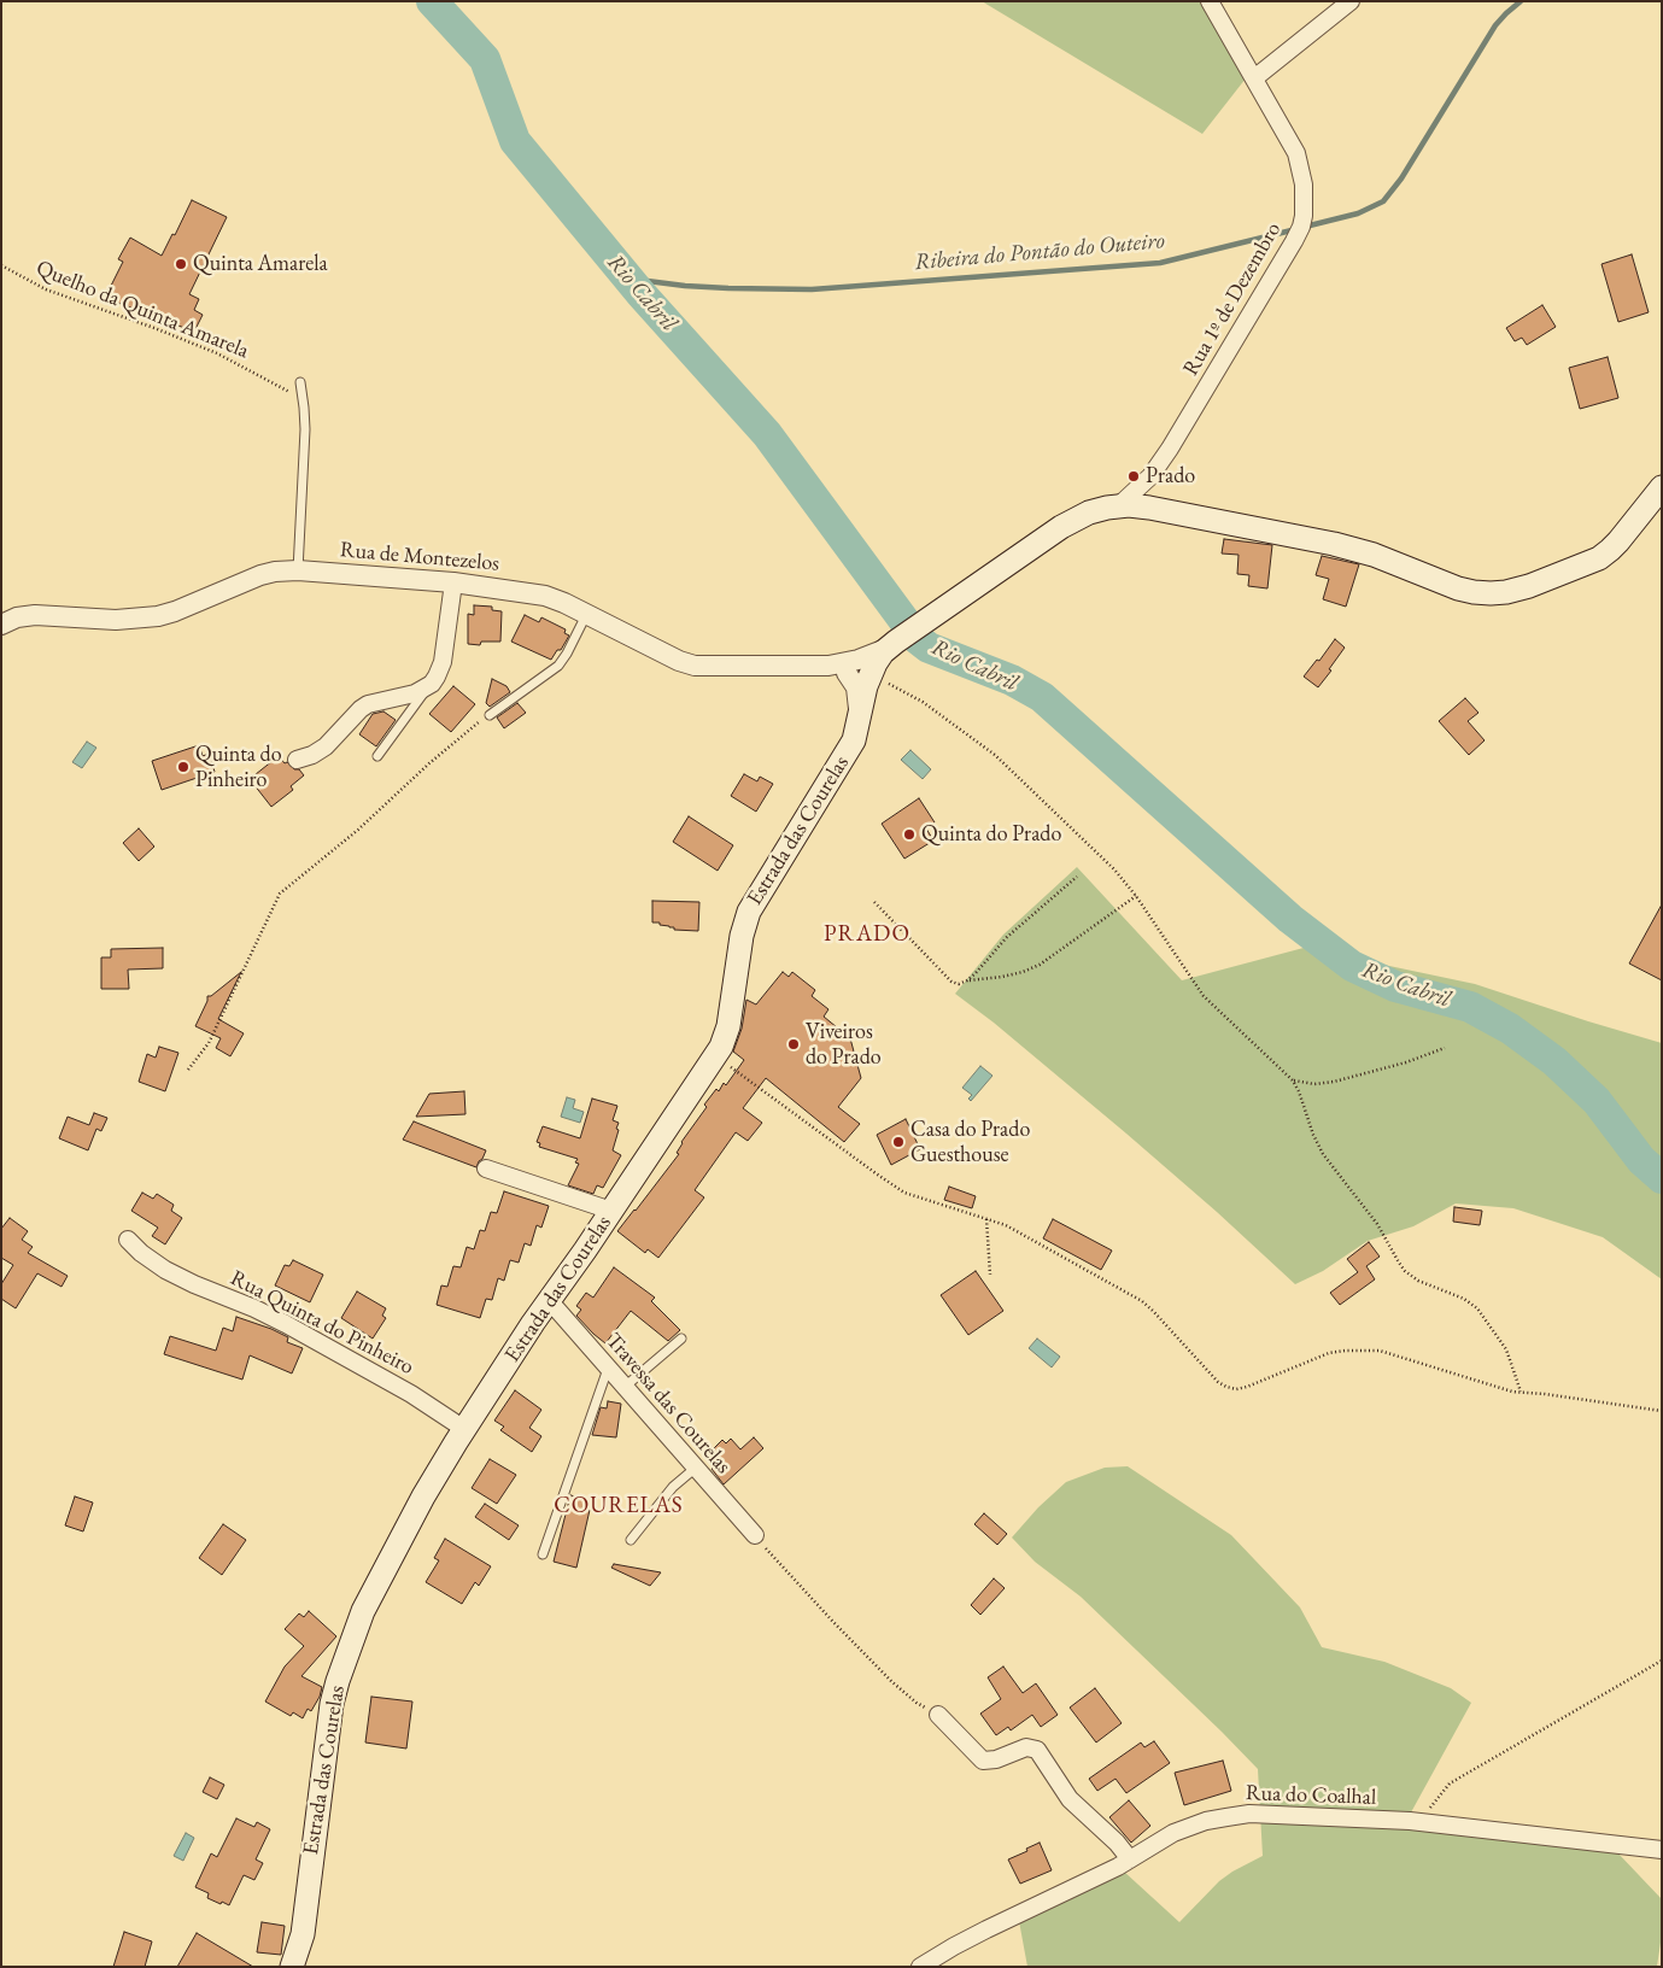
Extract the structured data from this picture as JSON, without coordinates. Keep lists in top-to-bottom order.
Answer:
{
  "streets": {
    "main road": ["Estrada das Courelas"],
    "street": [
      "Rua 1º de Dezembro",
      "Rua de Montezelos",
      "Rua Quinta do Pinheiro",
      "Travessa das Courelas",
      "Rua do Coalhal"
    ],
    "path": ["Quelho da Quinta Amarela"]
  },
  "crossings": [
    ["Rua de Montezelos", "Estrada das Courelas"],
    ["Estrada das Courelas", "Rua Quinta do Pinheiro"],
    ["Estrada das Courelas", "Travessa das Courelas"]
  ],
  "districts": ["PRADO", "COURELAS"],
  "water": ["Ribeira do Pontão do Outeiro", "Rio Cabril"],
  "places": [
    "Quinta Amarela",
    "Prado",
    "Quinta do Pinheiro",
    "Quinta do Prado",
    "Viveiros do Prado",
    "Casa do Prado Guesthouse"
  ]
}
